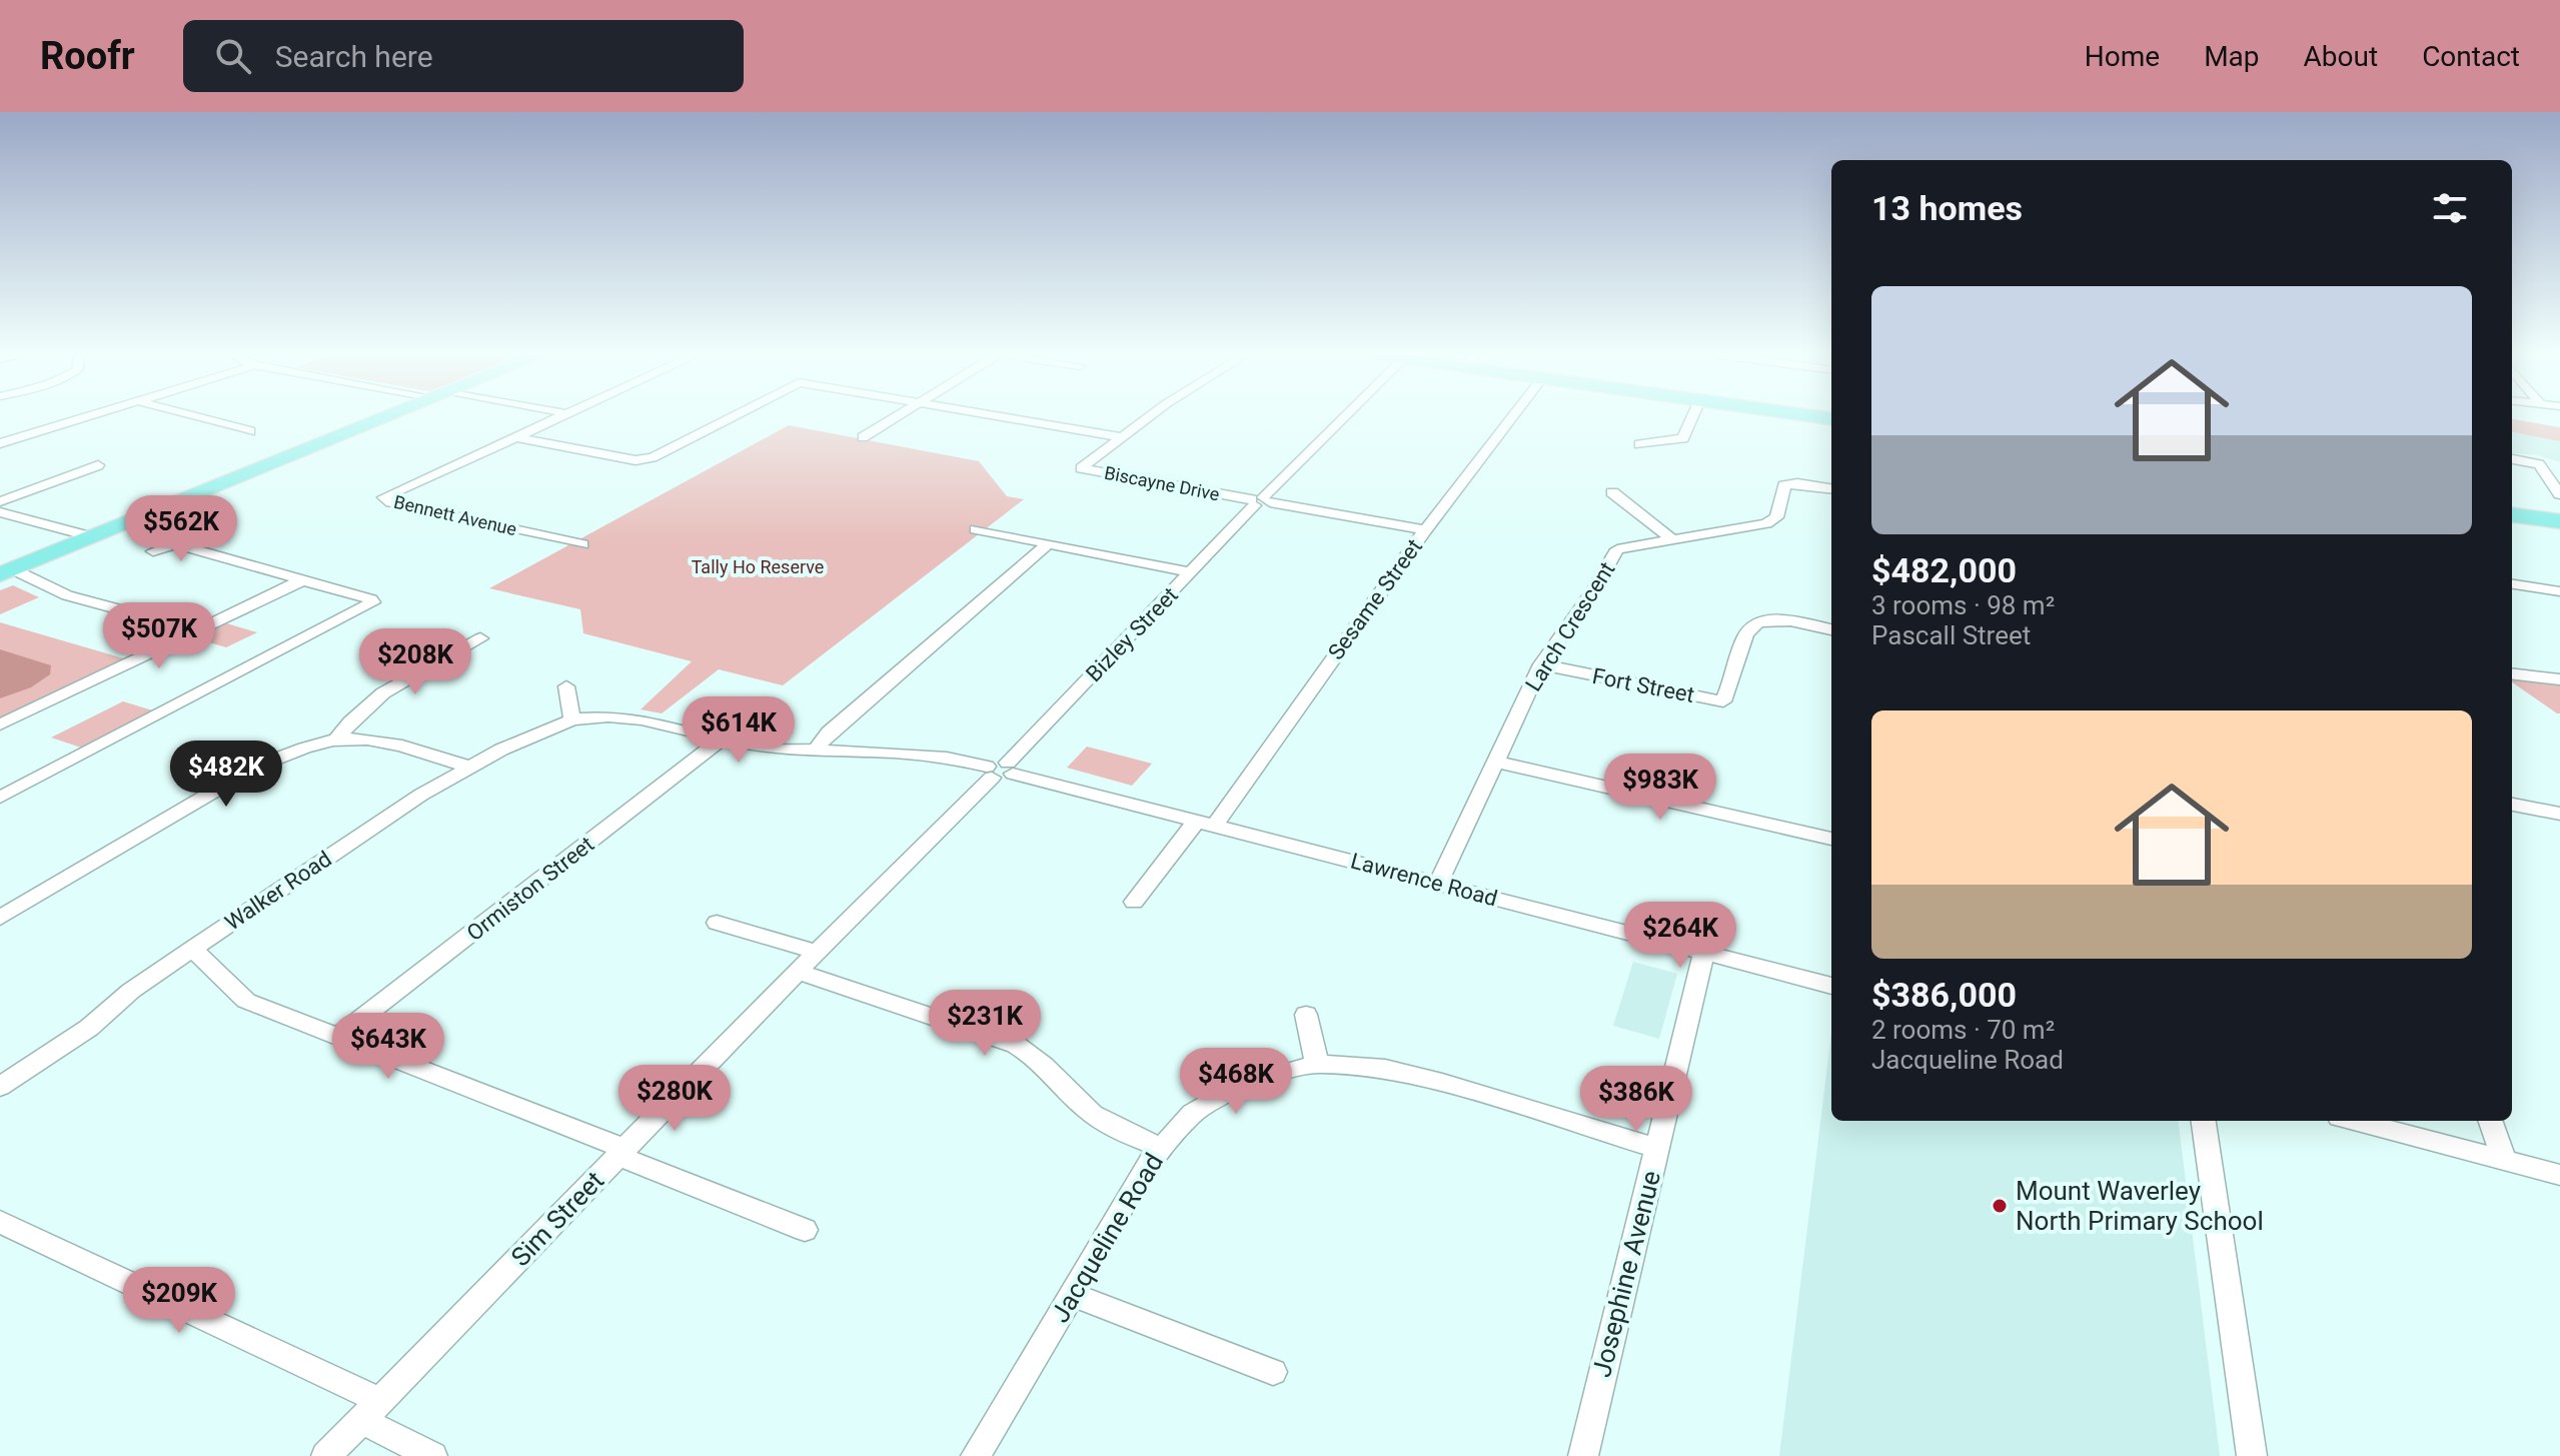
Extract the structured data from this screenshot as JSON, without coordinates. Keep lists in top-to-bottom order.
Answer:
{
  "streets": {
    "street": [
      "Biscayne Drive",
      "Bennett Avenue",
      "Sesame Street",
      "Larch Crescent",
      "Bizley Street",
      "Fort Street",
      "Lawrence Road",
      "Ormiston Street",
      "Walker Road",
      "Sim Street",
      "Jacqueline Road",
      "Josephine Avenue"
    ]
  },
  "crossings": [
    ["Biscayne Drive", "Bizley Street"],
    ["Sesame Street", "Lawrence Road"],
    ["Larch Crescent", "Fort Street"],
    ["Larch Crescent", "Lawrence Road"],
    ["Bizley Street", "Lawrence Road"],
    ["Bizley Street", "Sim Street"],
    ["Lawrence Road", "Ormiston Street"],
    ["Lawrence Road", "Walker Road"],
    ["Lawrence Road", "Sim Street"],
    ["Lawrence Road", "Josephine Avenue"],
    ["Jacqueline Road", "Josephine Avenue"]
  ],
  "parks": ["Tally Ho Reserve"],
  "places": ["Mount Waverley North Primary School"],
  "page": {
    "header": "Roofr",
    "search": "Search here",
    "nav": [
      "Home",
      "Map",
      "About",
      "Contact"
    ],
    "heading": "13 homes",
    "list": [
      {
        "name": "$482,000",
        "note": "3 rooms · 98 m² · Pascall Street"
      },
      {
        "name": "$386,000",
        "note": "2 rooms · 70 m² · Jacqueline Road"
      }
    ],
    "price": [
      "$562K",
      "$507K",
      "$208K",
      "$614K",
      "$482K",
      "$983K",
      "$264K",
      "$231K",
      "$643K",
      "$468K",
      "$280K",
      "$386K",
      "$209K"
    ]
  }
}
